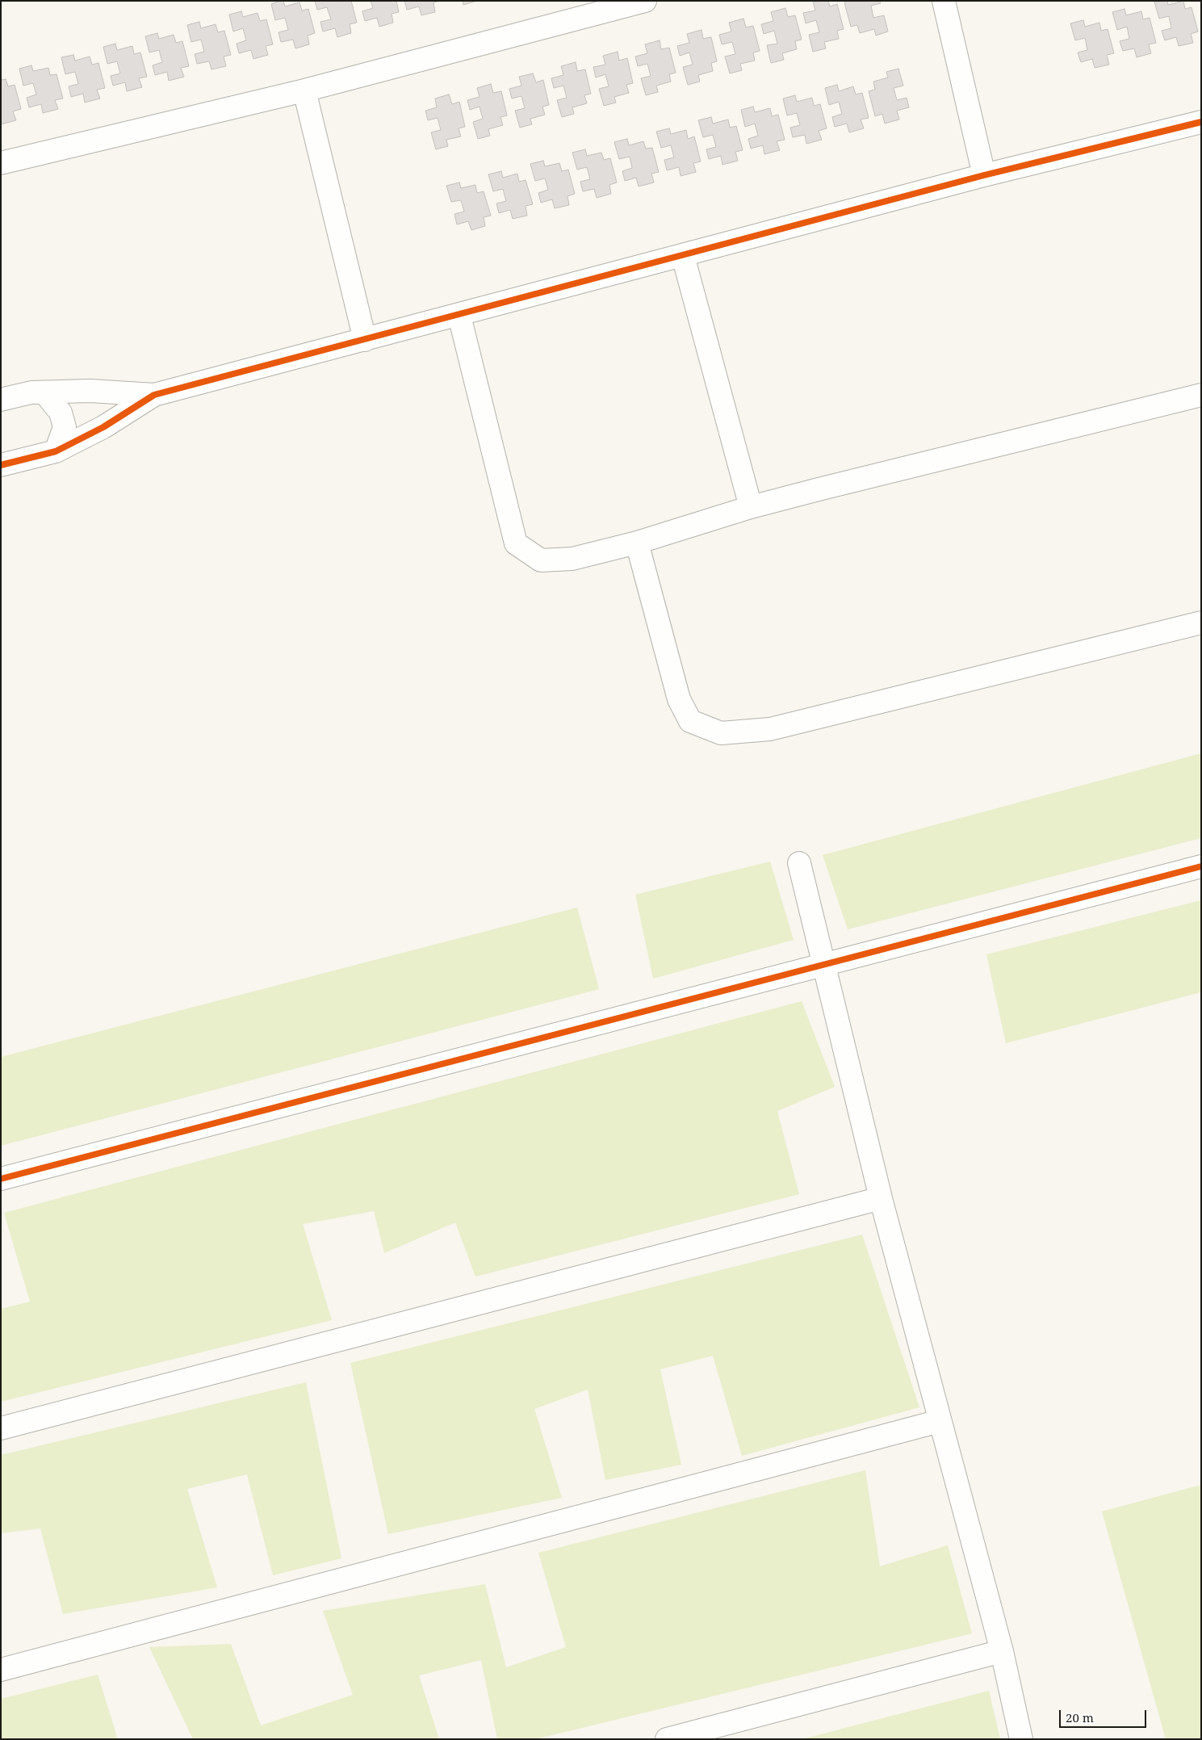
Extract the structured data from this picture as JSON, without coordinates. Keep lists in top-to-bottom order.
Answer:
{
  "scale_bar": "20 m"
}
